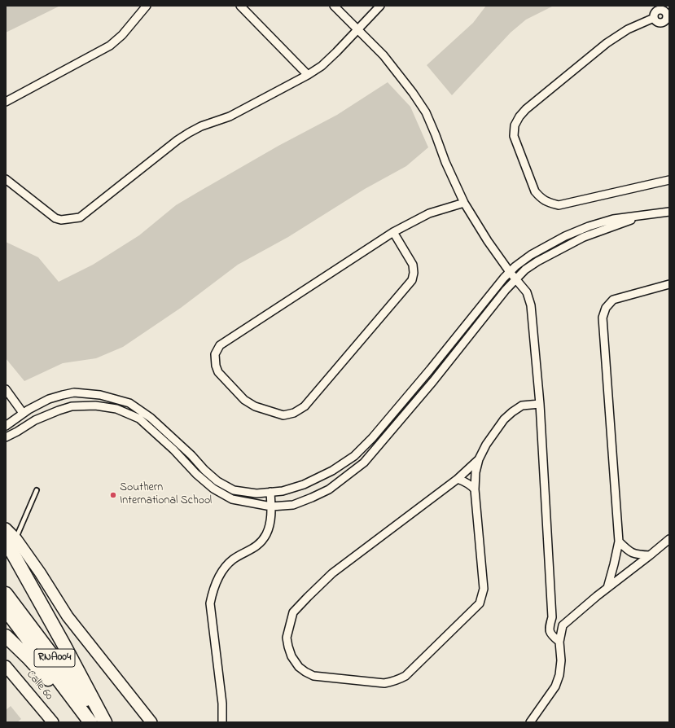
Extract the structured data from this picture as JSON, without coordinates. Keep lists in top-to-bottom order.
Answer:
{
  "streets": {
    "highway": ["RNA004"],
    "street": ["Calle 60"]
  },
  "places": ["Southern International School"]
}
